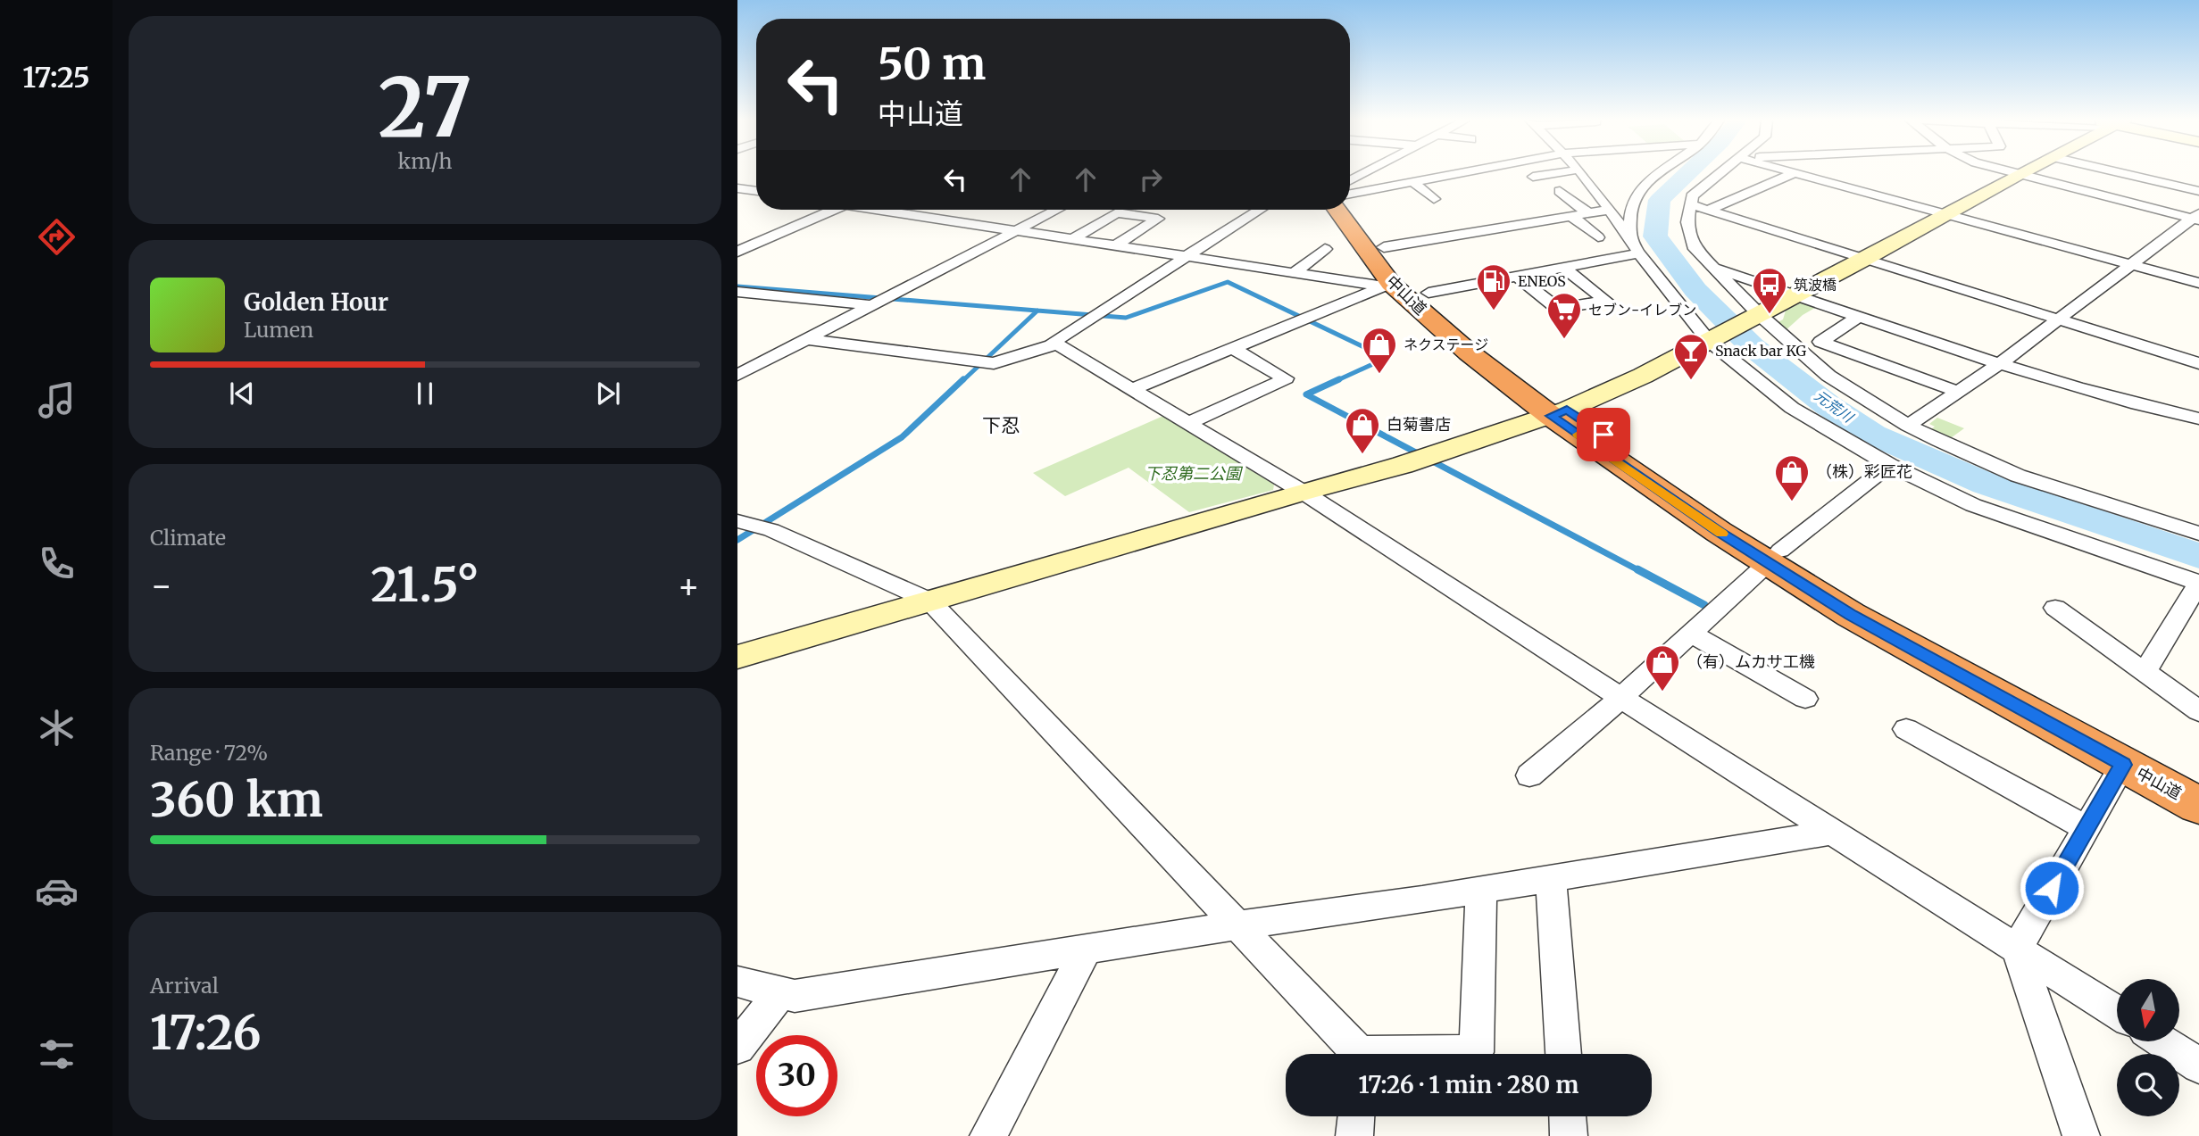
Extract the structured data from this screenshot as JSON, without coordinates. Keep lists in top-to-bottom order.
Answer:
{
  "streets": {
    "highway": ["中山道"]
  },
  "districts": ["下忍"],
  "water": ["元荒川"],
  "parks": ["下忍第二公園"],
  "places": {
    "fuel station": ["ENEOS"],
    "bus stop": ["筑波橋"],
    "supermarket": ["セブン-イレブン"],
    "shop": [
      "ネクステージ",
      "白菊書店",
      "（株）彩匠花",
      "（有）ムカサ工機"
    ],
    "bar": ["Snack bar KG"]
  },
  "north": "bottom",
  "page": {
    "tabs": "17:25",
    "tile": [
      ["27", "km/h"],
      "Climate",
      ["Range · 72%", "360 km"],
      ["Arrival", "17:26"]
    ],
    "turn": ["50 m", "中山道"],
    "song": ["Golden Hour", "Lumen"],
    "heat": ["−", "21.5°", "+"],
    "limit": "30",
    "trip": "17:26 · 1 min · 280 m"
  }
}
